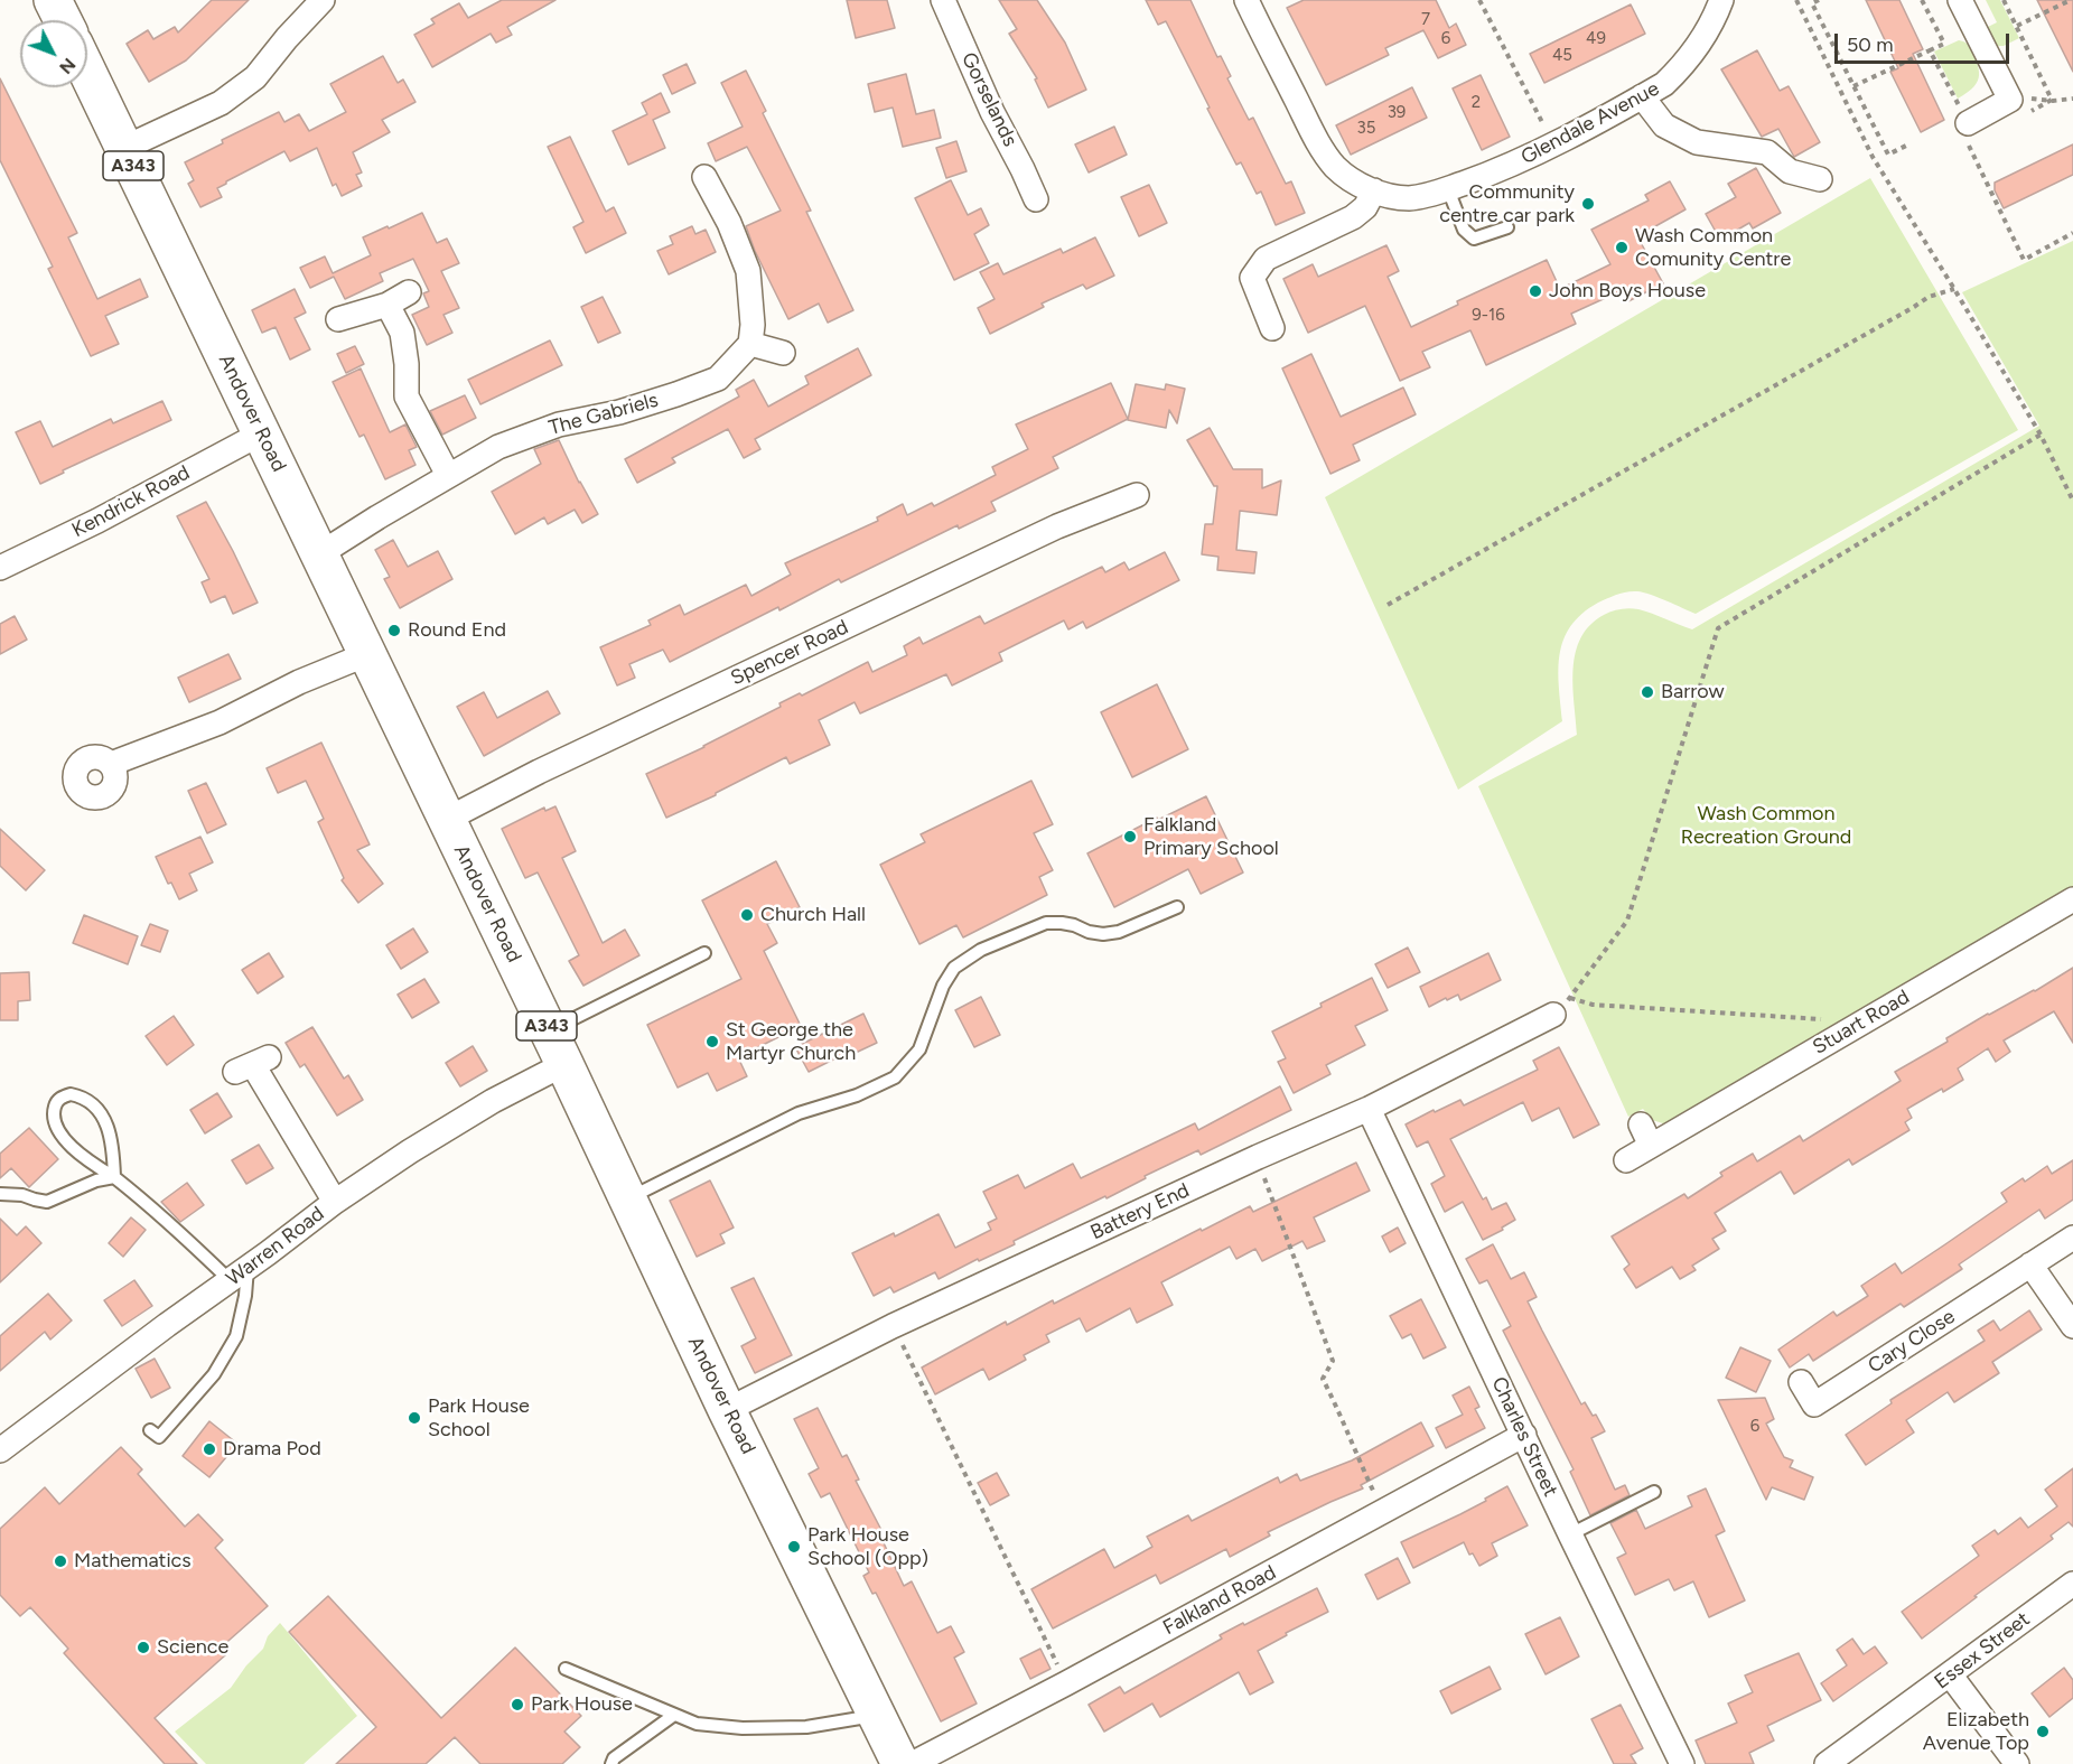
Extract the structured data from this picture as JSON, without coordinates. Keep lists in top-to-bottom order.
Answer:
{
  "streets": {
    "main road": ["A343", "Andover Road"],
    "street": [
      "Gorselands",
      "Glendale Avenue",
      "The Gabriels",
      "Kendrick Road",
      "Spencer Road",
      "Stuart Road",
      "Battery End",
      "Warren Road",
      "Cary Close",
      "Charles Street",
      "Falkland Road",
      "Essex Street"
    ]
  },
  "crossings": [
    ["Andover Road", "The Gabriels"],
    ["Andover Road", "Kendrick Road"],
    ["Andover Road", "Spencer Road"],
    ["Andover Road", "Battery End"],
    ["Andover Road", "Warren Road"],
    ["Battery End", "Charles Street"],
    ["Charles Street", "Falkland Road"]
  ],
  "parks": ["Wash Common Recreation Ground"],
  "places": [
    "Community centre car park",
    "Wash Common Comunity Centre",
    "John Boys House",
    "Round End",
    "Barrow",
    "Falkland Primary School",
    "Church Hall",
    "St George the Martyr Church",
    "Park House School",
    "Drama Pod",
    "Park House School (Opp)",
    "Mathematics",
    "Science",
    "Park House",
    "Elizabeth Avenue Top"
  ],
  "house_numbers": [
    "7",
    "6",
    "49",
    "45",
    "2",
    "39",
    "35",
    "9-16",
    "6"
  ],
  "scale_bar": "50 m",
  "north": "bottom right"
}
